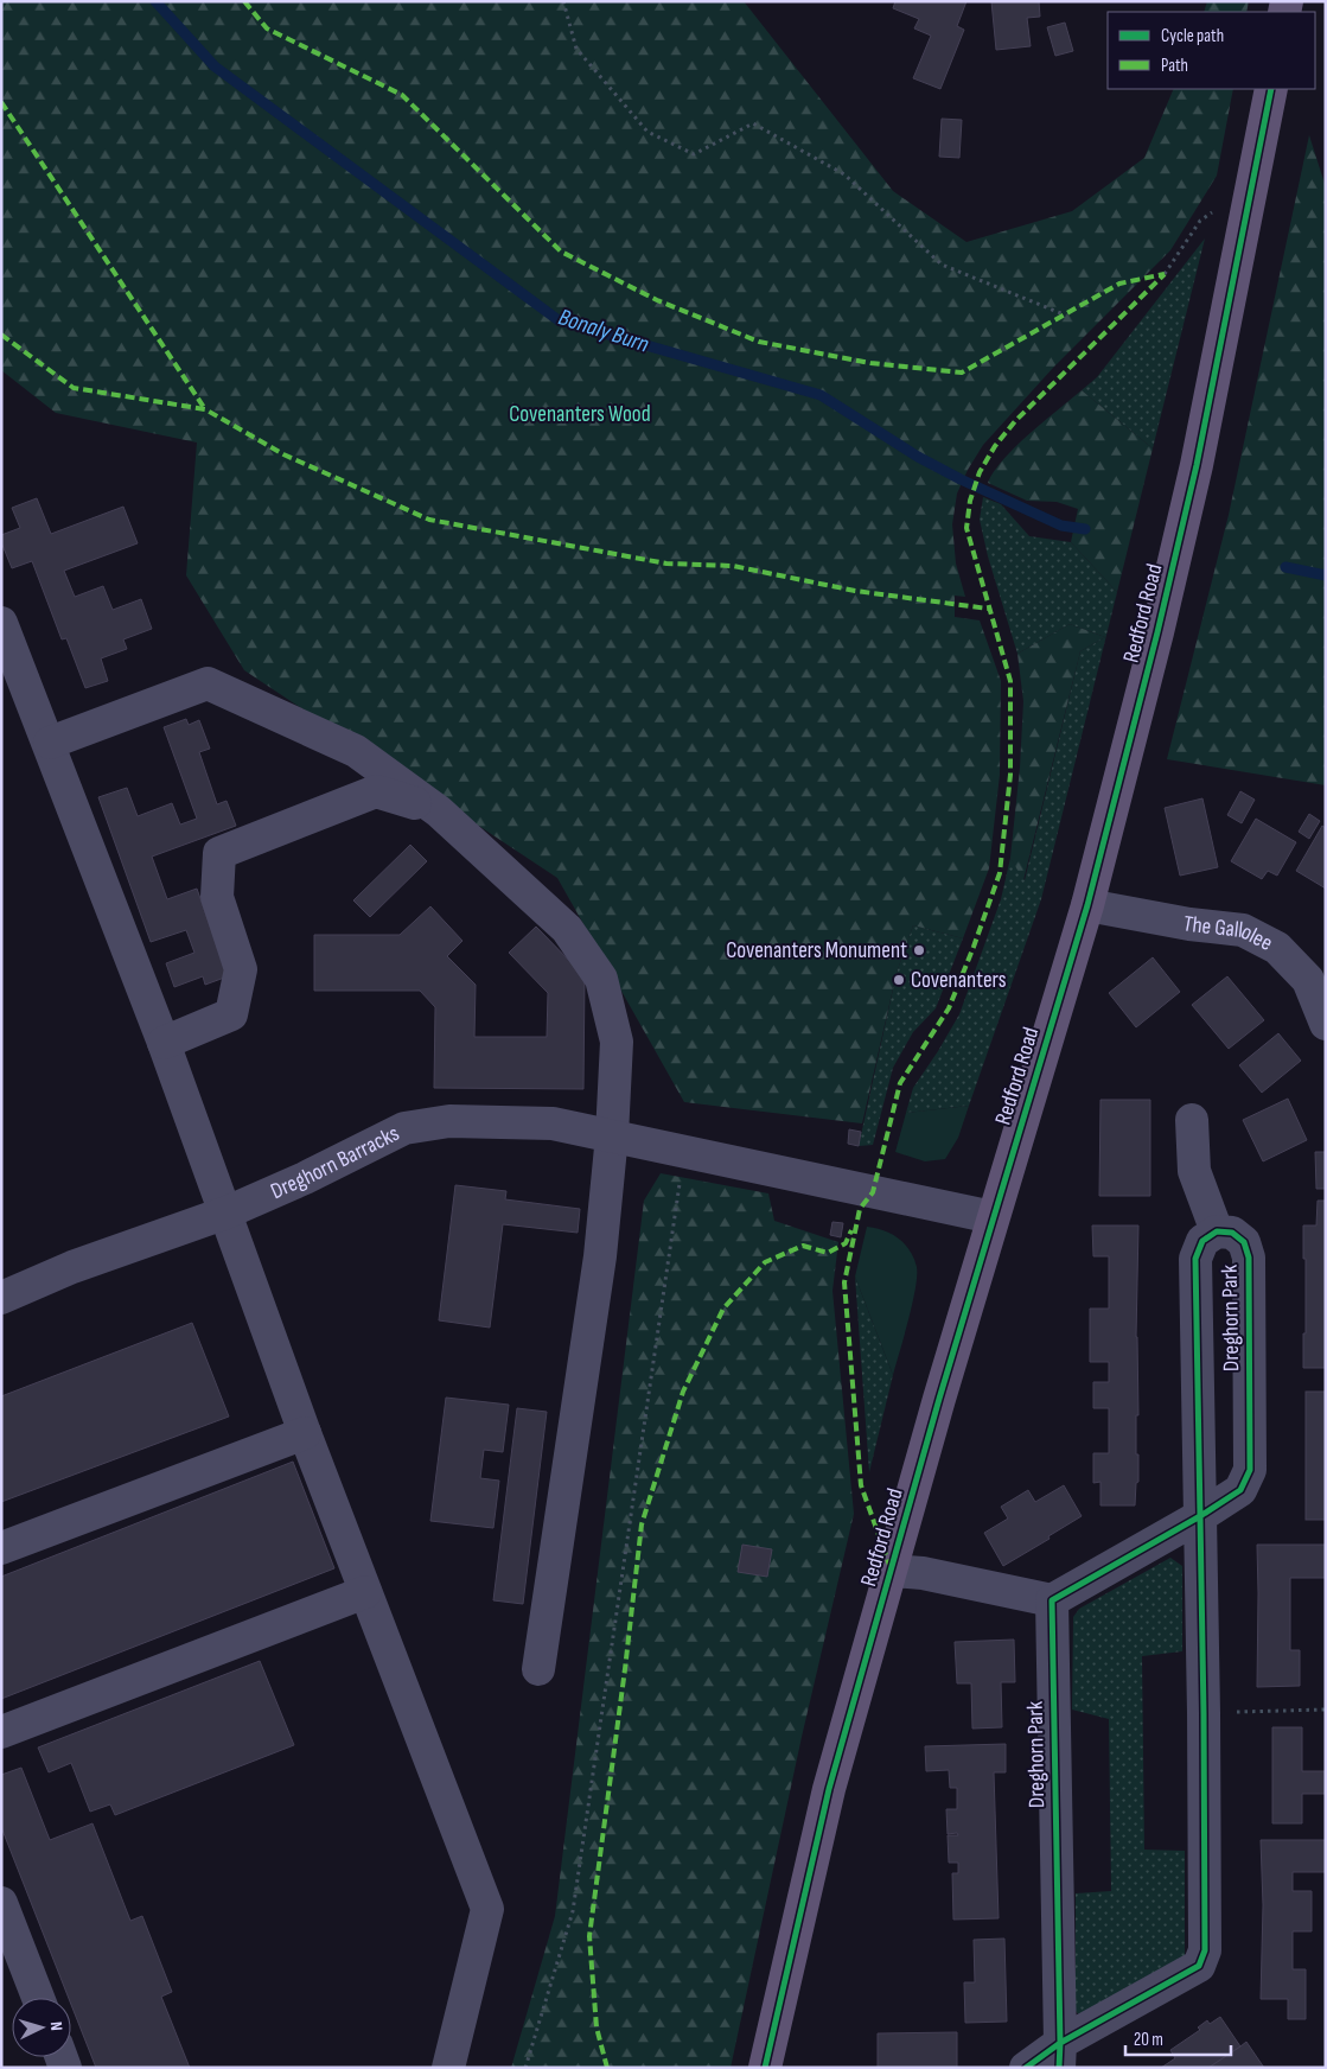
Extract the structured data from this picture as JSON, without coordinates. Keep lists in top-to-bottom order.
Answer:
{
  "streets": {
    "main road": ["Redford Road"],
    "street": ["The Gallolee", "Dreghorn Barracks", "Dreghorn Park"]
  },
  "crossings": [
    ["Redford Road", "The Gallolee"],
    ["Redford Road", "Dreghorn Barracks"]
  ],
  "water": ["Bonaly Burn"],
  "parks": ["Covenanters Wood"],
  "places": ["Covenanters Monument", "Covenanters"],
  "legend": ["Cycle path", "Path"],
  "scale_bar": "20 m",
  "north": "right"
}
